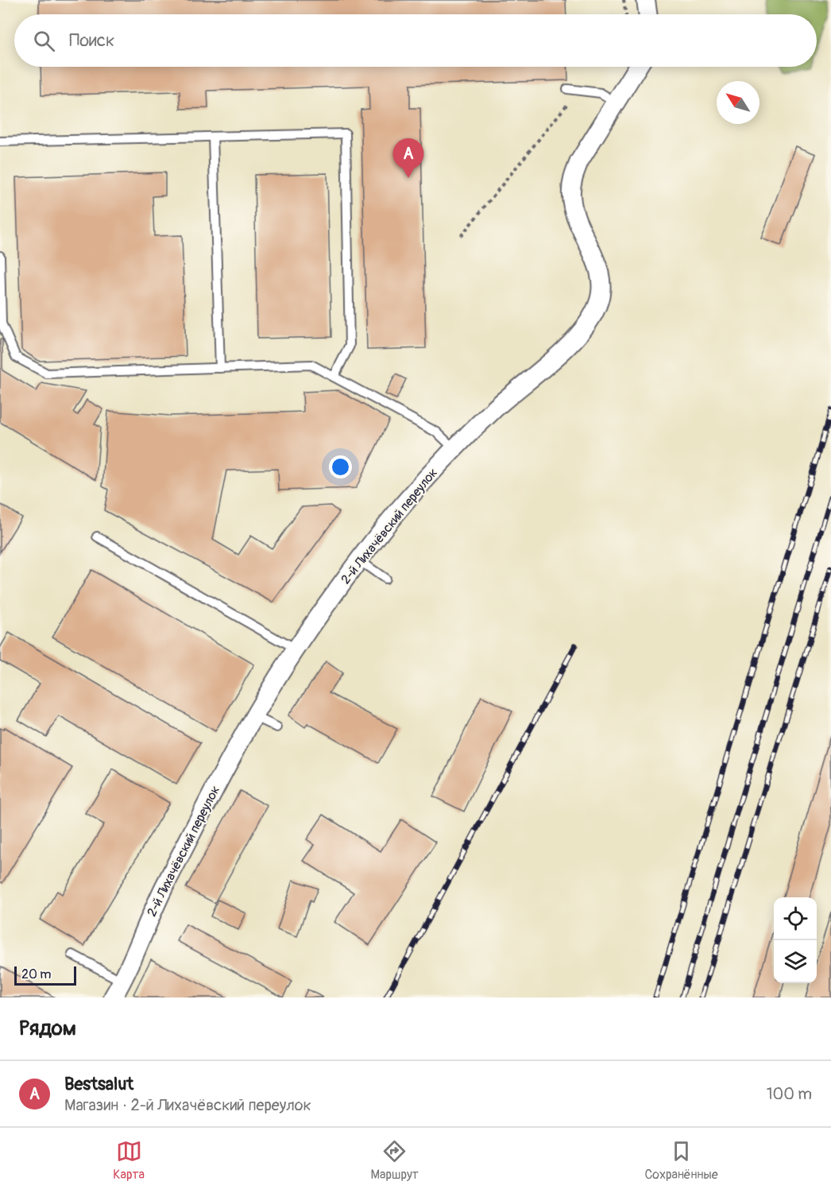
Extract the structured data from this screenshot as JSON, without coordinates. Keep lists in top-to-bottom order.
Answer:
{
  "streets": {
    "street": ["2-й Лихачёвский переулок"]
  },
  "scale_bar": "20 m",
  "north": "top left",
  "page": {
    "search": "Поиск",
    "pins": "A",
    "scale": "20 m",
    "heading": "Рядом",
    "list": [
      {
        "mark": "A",
        "name": "Bestsalut",
        "note": "Магазин · 2-й Лихачёвский переулок",
        "value": "100 m"
      }
    ],
    "nav": ["Карта", "Маршрут", "Сохранённые"]
  }
}
